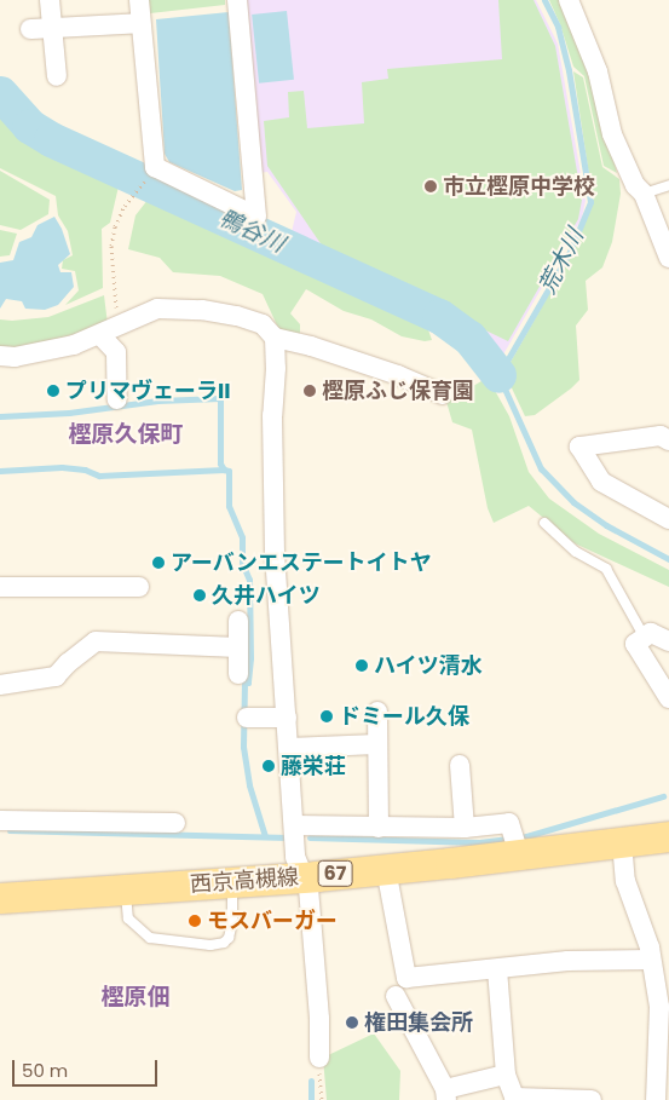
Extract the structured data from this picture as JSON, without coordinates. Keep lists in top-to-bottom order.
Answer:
{
  "streets": {
    "main road": ["67", "西京高槻線"]
  },
  "districts": ["樫原久保町", "樫原佃"],
  "water": ["鴨谷川", "荒木川"],
  "places": [
    "市立樫原中学校",
    "プリマヴェーラII",
    "樫原ふじ保育園",
    "アーバンエステートイトヤ",
    "久井ハイツ",
    "ハイツ清水",
    "ドミール久保",
    "藤栄荘",
    "モスバーガー",
    "権田集会所"
  ],
  "scale_bar": "50 m"
}
